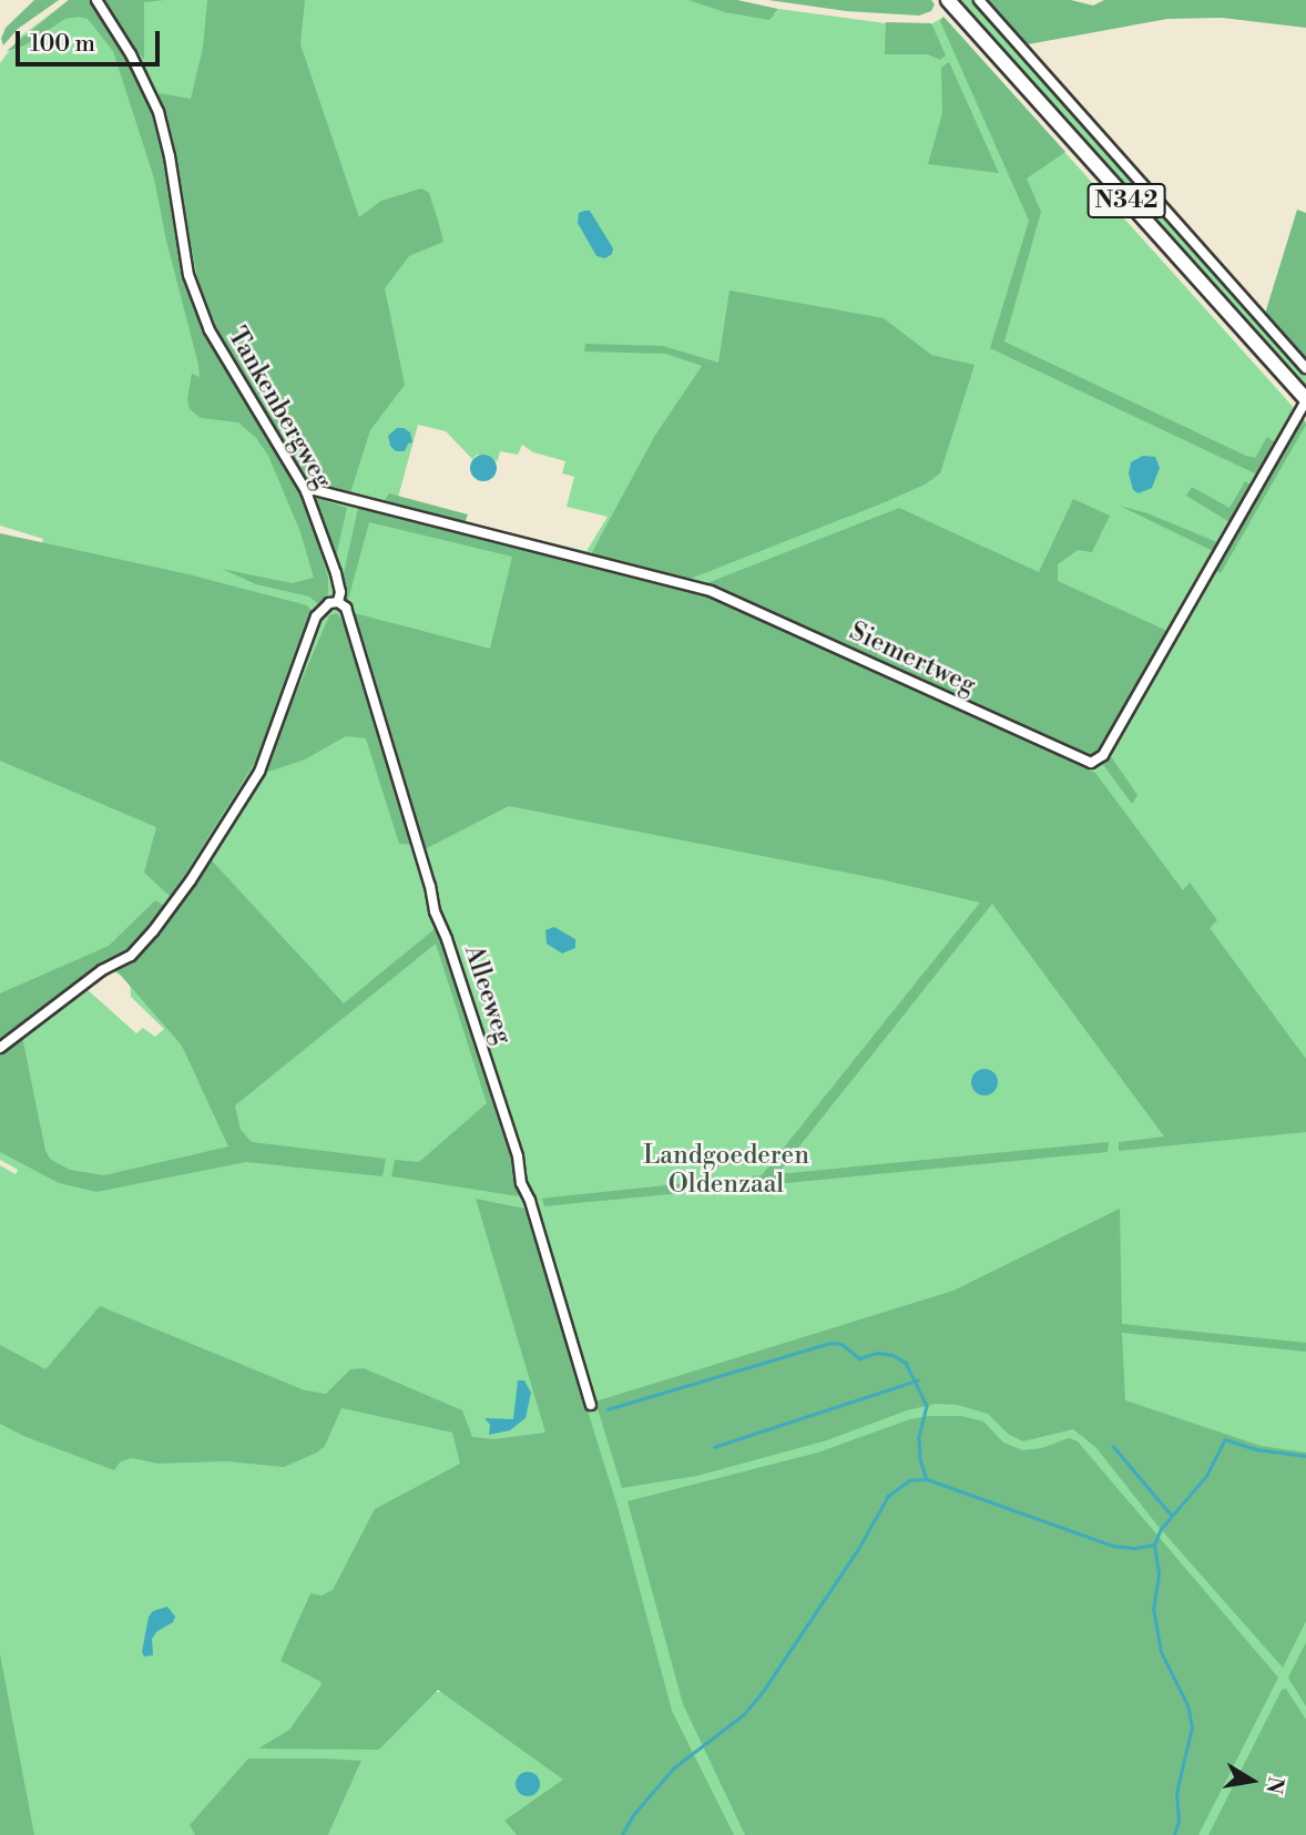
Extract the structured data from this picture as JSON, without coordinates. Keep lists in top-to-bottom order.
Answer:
{
  "streets": {
    "main road": ["N342"],
    "street": ["Tankenbergweg", "Siemertweg", "Alleeweg"]
  },
  "crossings": [
    ["N342", "Siemertweg"],
    ["Tankenbergweg", "Siemertweg"],
    ["Tankenbergweg", "Alleeweg"]
  ],
  "parks": ["Landgoederen Oldenzaal"],
  "scale_bar": "100 m",
  "north": "right"
}
